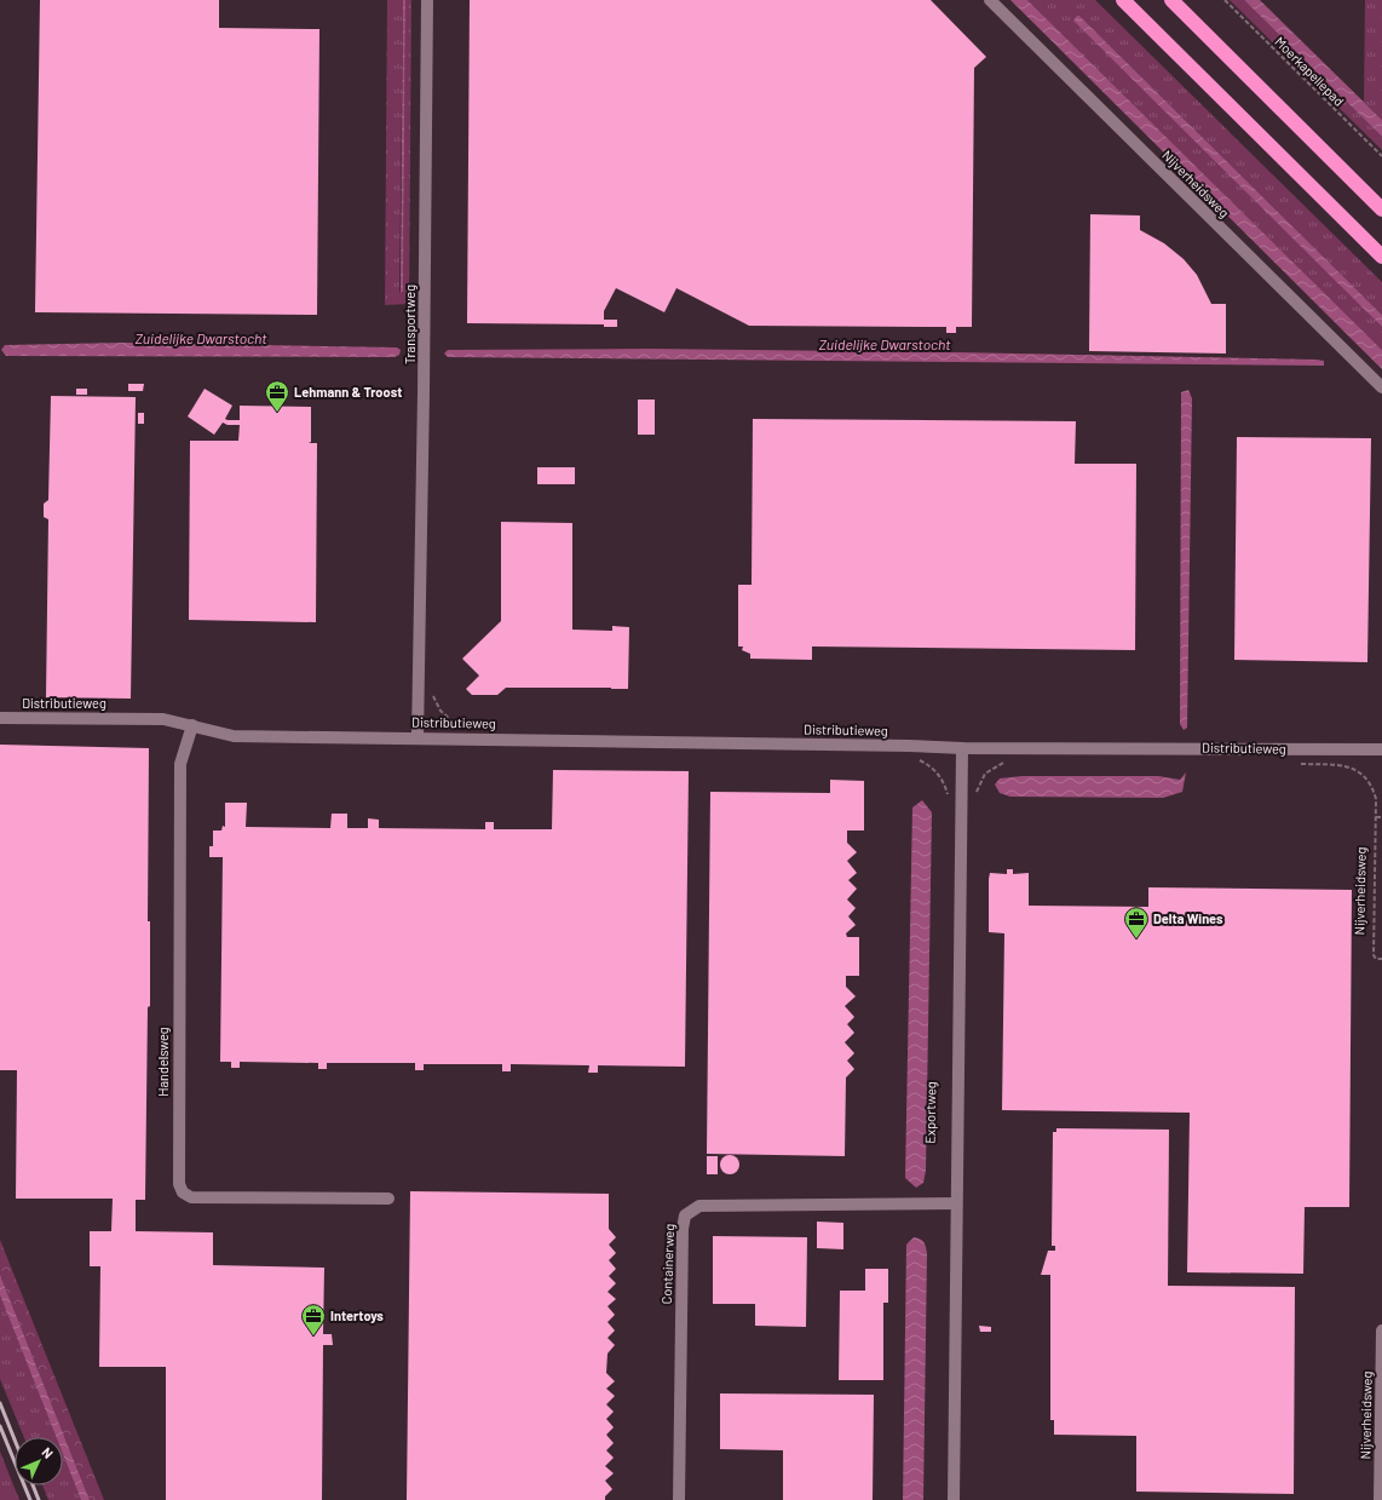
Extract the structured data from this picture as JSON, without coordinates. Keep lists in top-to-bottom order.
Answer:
{
  "streets": {
    "street": [
      "Nijverheidsweg",
      "Transportweg",
      "Distributieweg",
      "Handelsweg",
      "Exportweg",
      "Containerweg"
    ],
    "path": ["Moerkapellepad"]
  },
  "crossings": [
    ["Nijverheidsweg", "Distributieweg"],
    ["Transportweg", "Distributieweg"],
    ["Distributieweg", "Handelsweg"],
    ["Distributieweg", "Exportweg"],
    ["Exportweg", "Containerweg"]
  ],
  "water": ["Zuidelijke Dwarstocht"],
  "places": {
    "office": ["Lehmann & Troost", "Delta Wines", "Intertoys"]
  },
  "north": "top right"
}
